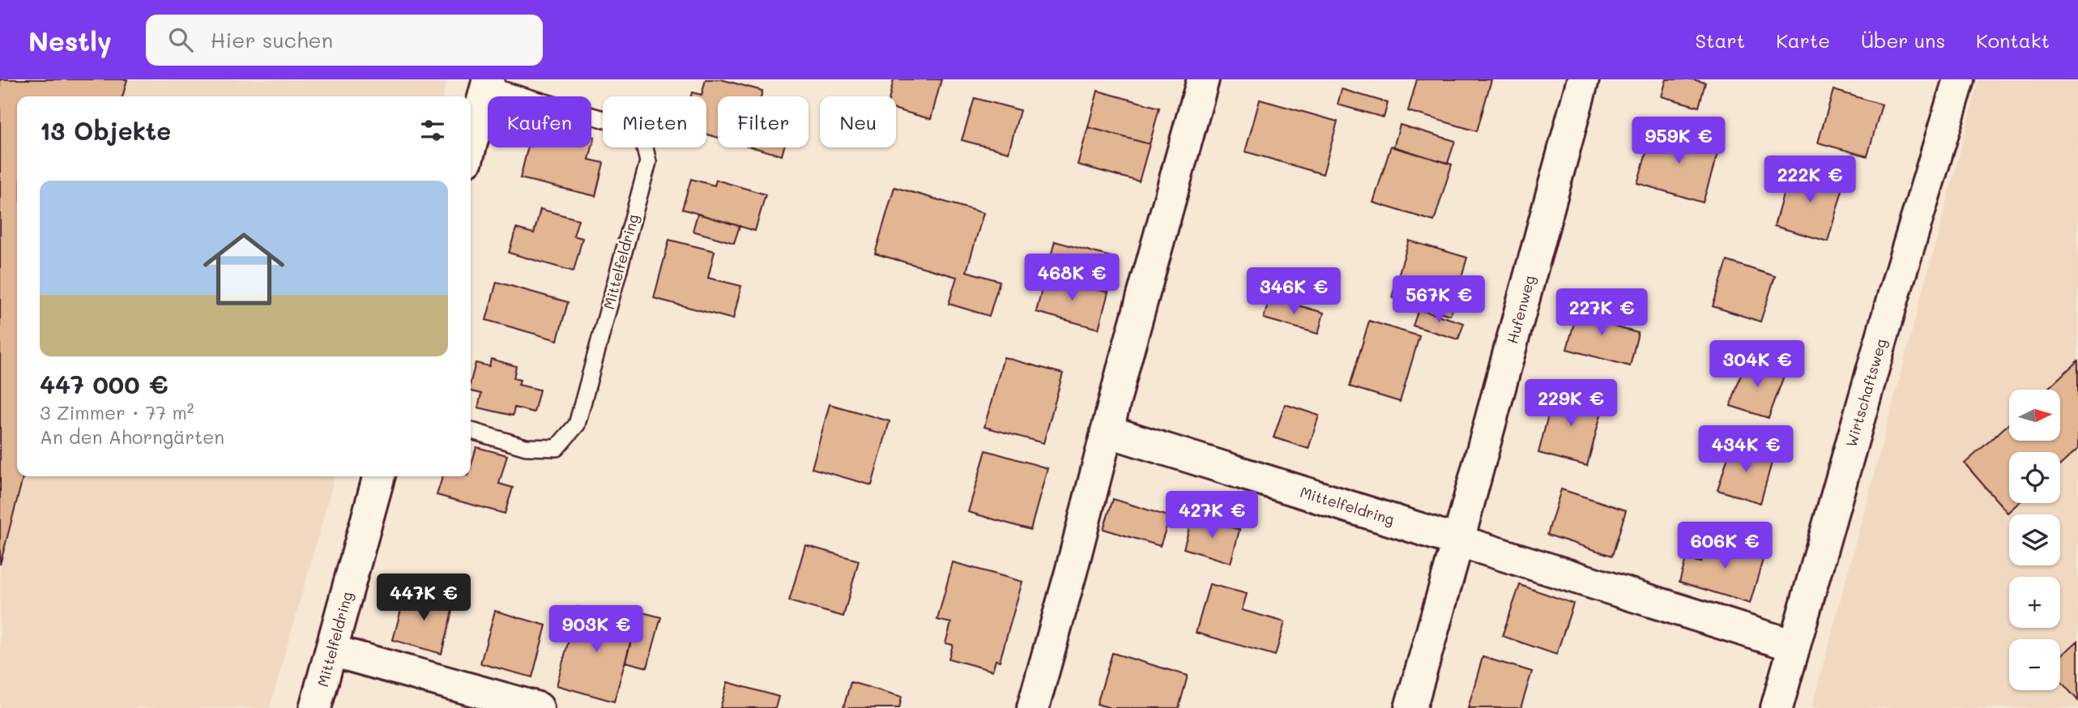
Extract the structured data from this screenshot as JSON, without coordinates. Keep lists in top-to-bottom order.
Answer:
{
  "streets": {
    "street": ["Mittelfeldring", "Hufenweg", "Wirtschaftsweg"]
  },
  "crossings": [
    ["Mittelfeldring", "Hufenweg"]
  ],
  "north": "right",
  "page": {
    "header": "Nestly",
    "search": "Hier suchen",
    "nav": [
      "Start",
      "Karte",
      "Über uns",
      "Kontakt"
    ],
    "chip": [
      "Kaufen",
      "Mieten",
      "Filter",
      "Neu"
    ],
    "heading": "13 Objekte",
    "price": [
      "959K €",
      "222K €",
      "468K €",
      "346K €",
      "567K €",
      "227K €",
      "304K €",
      "229K €",
      "434K €",
      "427K €",
      "606K €",
      "447K €",
      "903K €"
    ],
    "list": [
      {
        "name": "447 000 €",
        "note": "3 Zimmer · 77 m² · An den Ahorngärten"
      }
    ],
    "map_buttons": ["+", "−"]
  }
}
